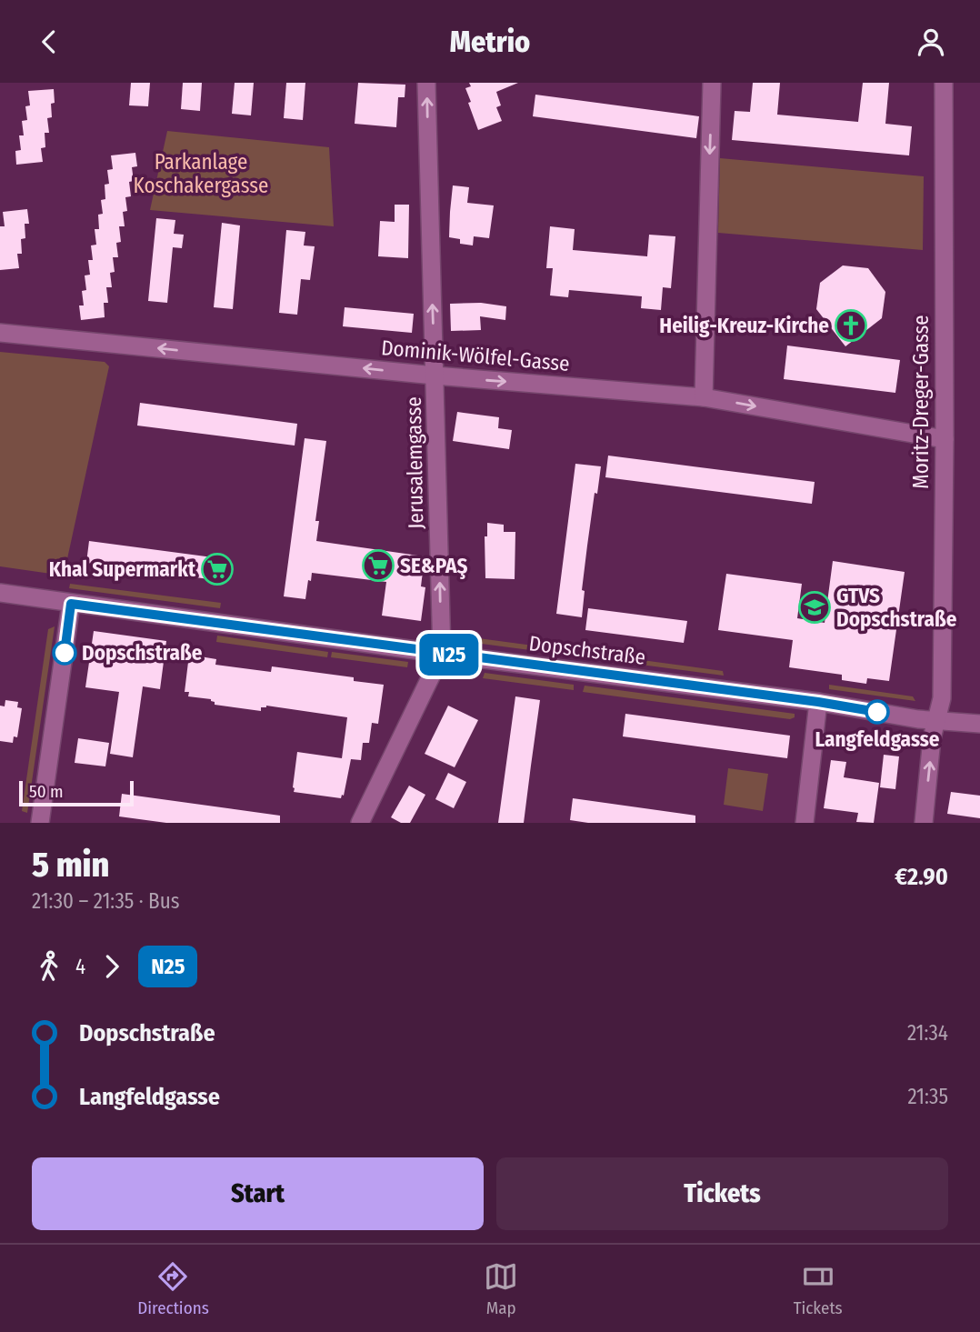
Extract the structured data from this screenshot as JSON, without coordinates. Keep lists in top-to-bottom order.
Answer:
{
  "streets": {
    "street": [
      "Dominik-Wölfel-Gasse",
      "Moritz-Dreger-Gasse",
      "Jerusalemgasse",
      "Dopschstraße"
    ]
  },
  "crossings": [
    ["Dominik-Wölfel-Gasse", "Moritz-Dreger-Gasse"],
    ["Dominik-Wölfel-Gasse", "Jerusalemgasse"],
    ["Moritz-Dreger-Gasse", "Dopschstraße"],
    ["Jerusalemgasse", "Dopschstraße"]
  ],
  "one_way": ["Jerusalemgasse"],
  "parks": ["Parkanlage Koschakergasse"],
  "places": {
    "church": ["Heilig-Kreuz-Kirche"],
    "supermarket": ["SE&PAŞ", "Khal Supermarkt"],
    "school or university": ["GTVS Dopschstraße"],
    "other": ["Dopschstraße", "Langfeldgasse"]
  },
  "lines": ["bus line N25"],
  "scale_bar": "50 m",
  "page": {
    "header": "Metrio",
    "on_map": "N25",
    "scale": "50 m",
    "heading": ["5 min", "21:30 – 21:35 · Bus", "€2.90"],
    "legs": ["4", "N25"],
    "list": [
      {
        "name": "Dopschstraße",
        "value": "21:34"
      },
      {
        "name": "Langfeldgasse",
        "value": "21:35"
      }
    ],
    "buttons": ["Start", "Tickets"],
    "tabs": ["Directions", "Map", "Tickets"]
  }
}
